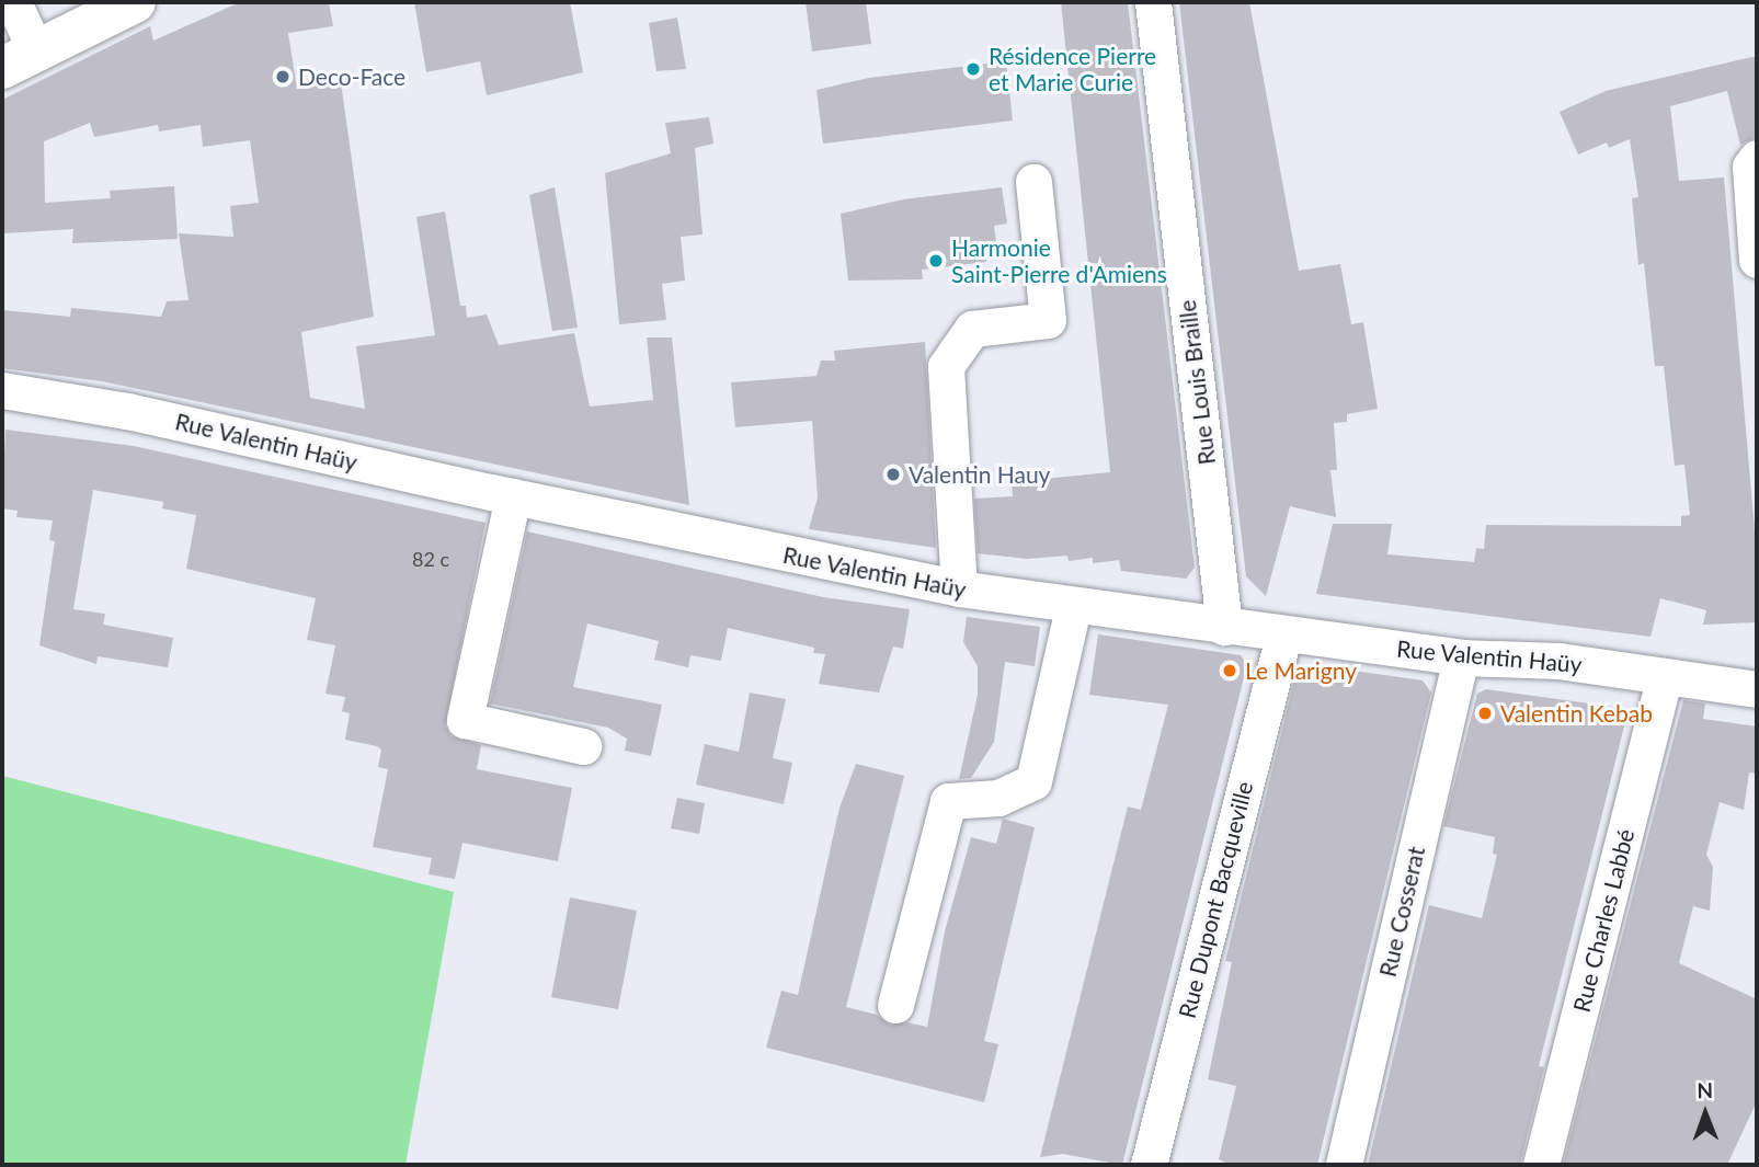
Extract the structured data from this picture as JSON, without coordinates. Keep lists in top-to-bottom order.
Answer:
{
  "streets": {
    "street": [
      "Rue Louis Braille",
      "Rue Valentin Haüy",
      "Rue Dupont Bacqueville",
      "Rue Cosserat",
      "Rue Charles Labbé"
    ]
  },
  "crossings": [
    ["Rue Louis Braille", "Rue Valentin Haüy"],
    ["Rue Valentin Haüy", "Rue Dupont Bacqueville"],
    ["Rue Valentin Haüy", "Rue Cosserat"],
    ["Rue Valentin Haüy", "Rue Charles Labbé"]
  ],
  "places": [
    "Résidence Pierre et Marie Curie",
    "Deco-Face",
    "Harmonie Saint-Pierre d'Amiens",
    "Valentin Hauy",
    "Le Marigny",
    "Valentin Kebab"
  ],
  "house_numbers": ["82 c"],
  "north": "top"
}
